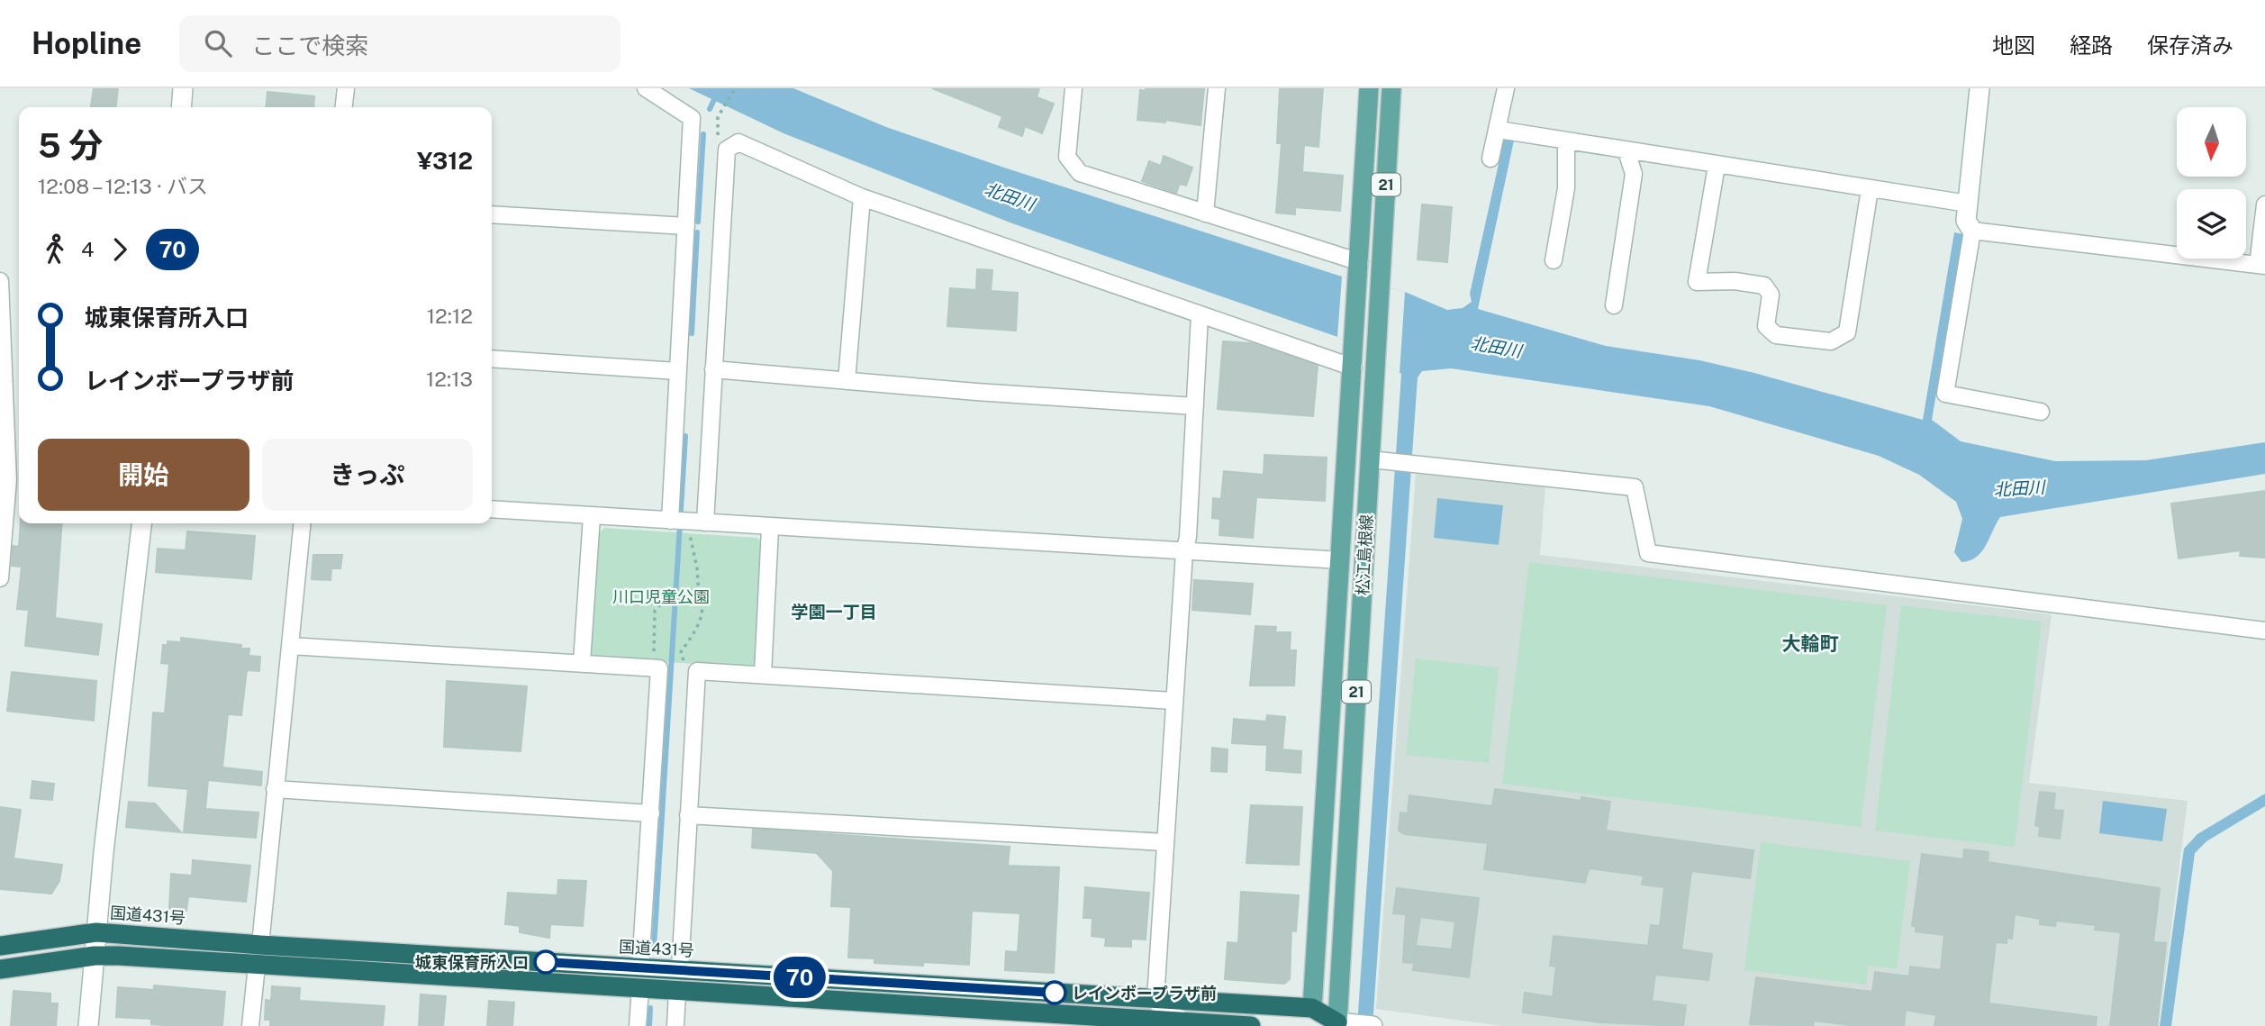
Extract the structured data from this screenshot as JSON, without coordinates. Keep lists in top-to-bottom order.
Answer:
{
  "streets": {
    "highway": ["国道431号"],
    "main road": ["21", "松江島根線"]
  },
  "crossings": [
    ["松江島根線", "国道431号"]
  ],
  "districts": ["学園一丁目", "大輪町"],
  "water": ["北田川"],
  "parks": ["川口児童公園"],
  "places": ["城東保育所入口", "レインボープラザ前"],
  "lines": ["bus line 70"],
  "north": "bottom",
  "page": {
    "header": "Hopline",
    "search": "ここで検索",
    "nav": ["地図", "経路", "保存済み"],
    "on_map": "70",
    "heading": ["5 分", "12:08 – 12:13 · バス", "¥312"],
    "legs": ["4", "70"],
    "list": [
      {
        "name": "城東保育所入口",
        "value": "12:12"
      },
      {
        "name": "レインボープラザ前",
        "value": "12:13"
      }
    ],
    "buttons": ["開始", "きっぷ"]
  }
}
